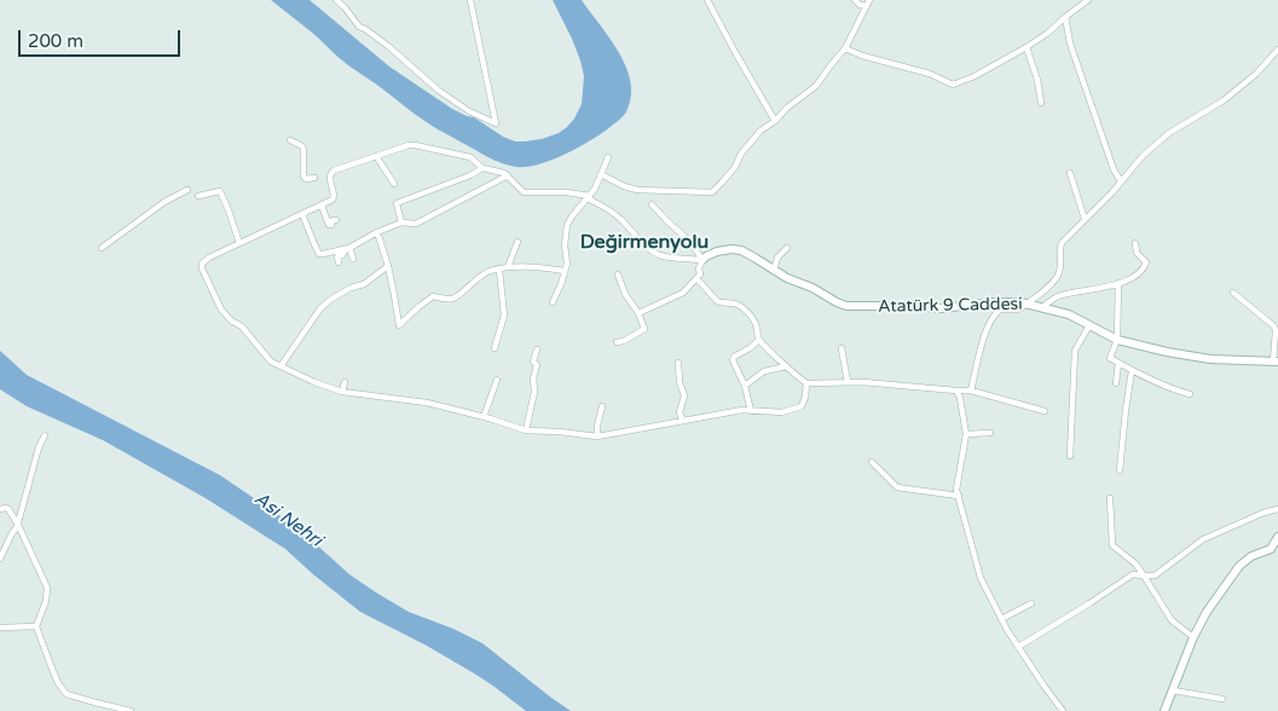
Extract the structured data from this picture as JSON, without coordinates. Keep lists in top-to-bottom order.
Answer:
{
  "streets": {
    "street": ["Atatürk 9 Caddesi"]
  },
  "districts": ["Değirmenyolu"],
  "water": ["Asi Nehri"],
  "scale_bar": "200 m"
}
